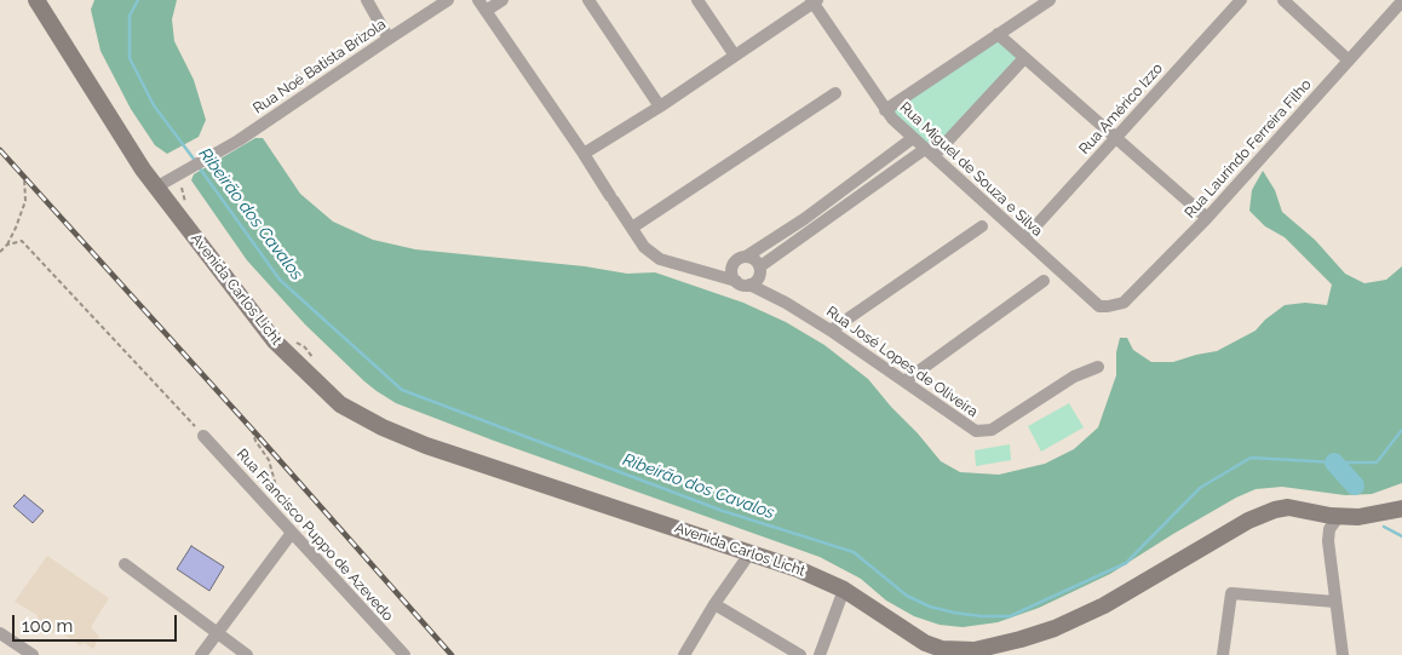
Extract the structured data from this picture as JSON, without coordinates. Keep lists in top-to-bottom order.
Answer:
{
  "streets": {
    "main road": ["Avenida Carlos Licht"],
    "street": [
      "Rua Noé Batista Brizola",
      "Rua Américo Izzo",
      "Rua Laurindo Ferreira Filho",
      "Rua Miguel de Souza e Silva",
      "Rua José Lopes de Oliveira",
      "Rua Francisco Puppo de Azevedo"
    ]
  },
  "crossings": [
    ["Rua Noé Batista Brizola", "Avenida Carlos Licht"],
    ["Rua Américo Izzo", "Rua Miguel de Souza e Silva"],
    ["Rua Laurindo Ferreira Filho", "Rua Miguel de Souza e Silva"]
  ],
  "water": ["Ribeirão dos Cavalos"],
  "scale_bar": "100 m"
}
